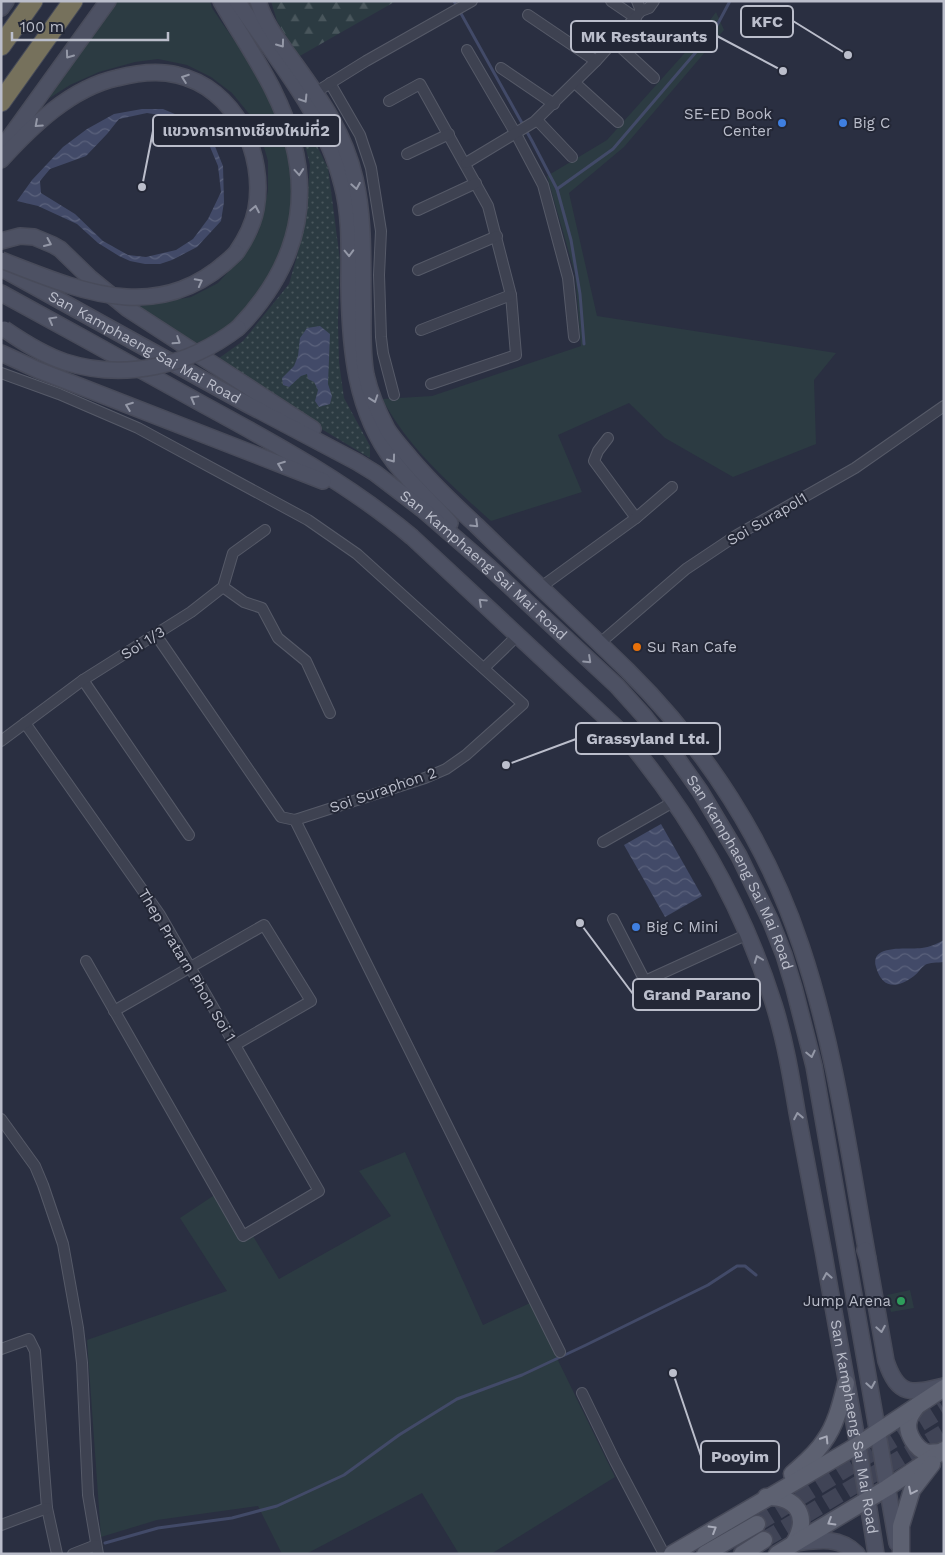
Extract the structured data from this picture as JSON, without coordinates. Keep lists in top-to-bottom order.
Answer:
{
  "streets": {
    "main road": ["San Kamphaeng Sai Mai Road"],
    "street": [
      "Soi Surapol1",
      "Soi 1/3",
      "Soi Suraphon 2",
      "Thep Pratarn Phon Soi 1"
    ]
  },
  "crossings": [
    ["Soi 1/3", "Soi Suraphon 2"],
    ["Soi 1/3", "Thep Pratarn Phon Soi 1"]
  ],
  "places": [
    "KFC",
    "MK Restaurants",
    "SE-ED Book Center",
    "Big C",
    "แขวงการทางเชียงใหม่ที่2",
    "Su Ran Cafe",
    "Grassyland Ltd.",
    "Grand Parano",
    "Big C Mini",
    "Jump Arena",
    "Pooyim"
  ],
  "scale_bar": "100 m"
}
